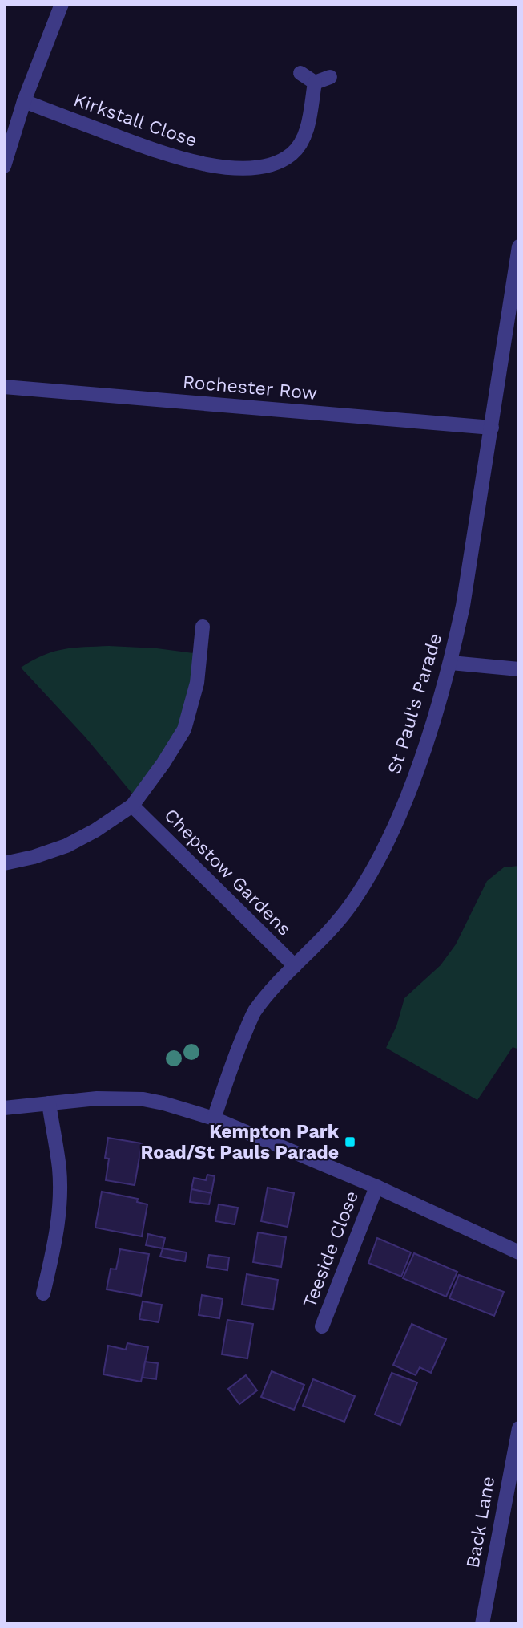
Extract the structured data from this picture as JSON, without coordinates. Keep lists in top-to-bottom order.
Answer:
{
  "streets": {
    "street": [
      "Kirkstall Close",
      "Rochester Row",
      "St Paul's Parade",
      "Chepstow Gardens",
      "Teeside Close",
      "Back Lane"
    ]
  },
  "crossings": [
    ["Rochester Row", "St Paul's Parade"],
    ["St Paul's Parade", "Chepstow Gardens"]
  ],
  "places": {
    "transit": ["Kempton Park Road/St Pauls Parade"]
  }
}
